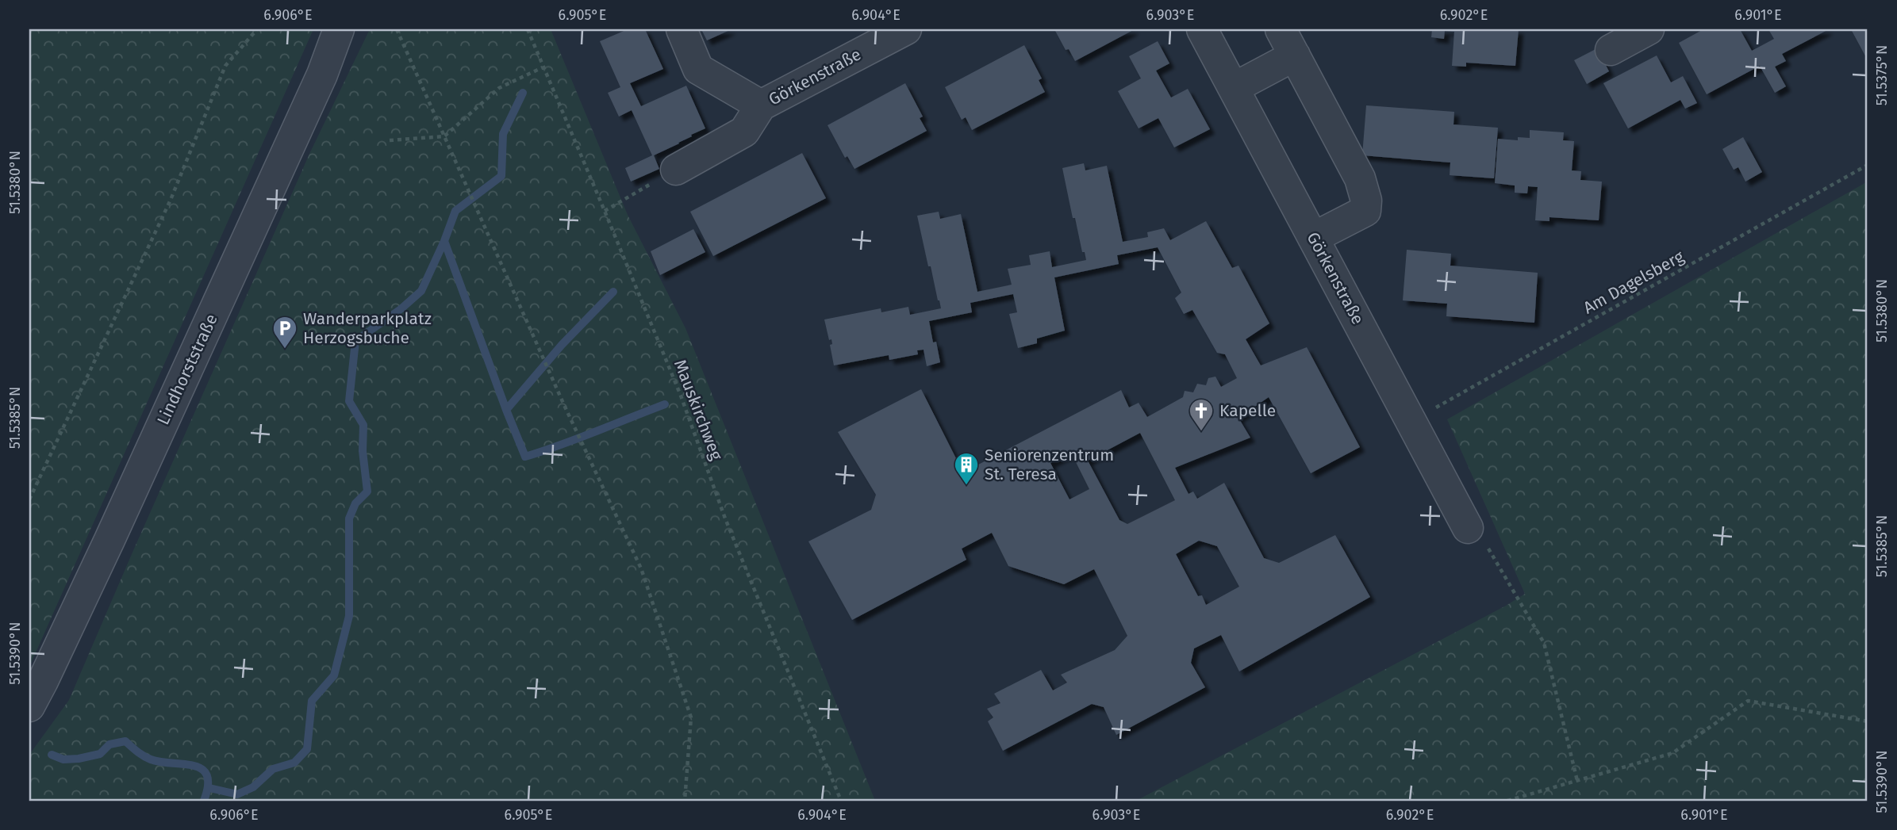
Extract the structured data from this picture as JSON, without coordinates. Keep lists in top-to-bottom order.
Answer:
{
  "streets": {
    "street": ["Görkenstraße", "Lindhorststraße"],
    "path": ["Am Dagelsberg", "Mauskirchweg"]
  },
  "crossings": [
    ["Görkenstraße", "Am Dagelsberg"]
  ],
  "places": {
    "parking": ["Wanderparkplatz Herzogsbuche"],
    "church": ["Kapelle"],
    "building": ["Seniorenzentrum St. Teresa"]
  },
  "coordinates": [
    "6.906°E",
    "6.905°E",
    "6.904°E",
    "6.903°E",
    "6.902°E",
    "6.901°E",
    "51.5375°N",
    "51.5380°N",
    "51.5385°N",
    "51.5390°N"
  ]
}
